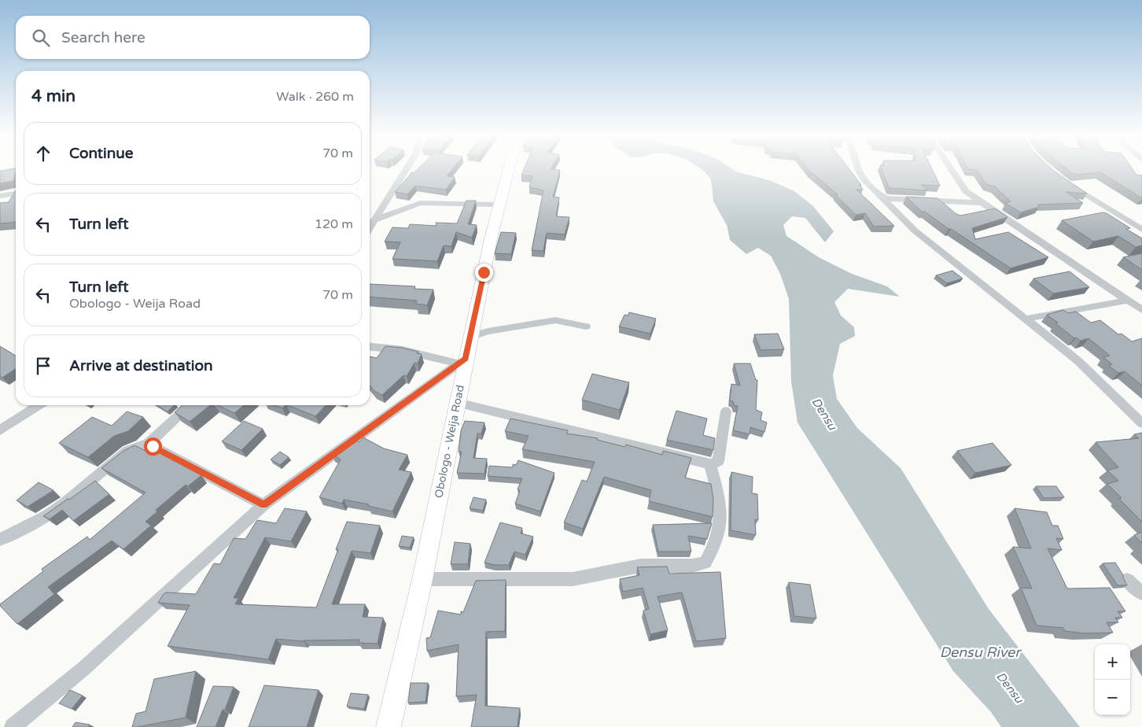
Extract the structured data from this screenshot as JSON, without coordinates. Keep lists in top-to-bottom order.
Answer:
{
  "streets": {
    "street": ["Obologo - Weija Road"]
  },
  "water": ["Densu", "Densu River"],
  "page": {
    "search": "Search here",
    "heading": ["4 min", "Walk · 260 m"],
    "list": [
      ["Continue", "70 m"],
      ["Turn left", "120 m"],
      ["Turn left", "Obologo - Weija Road", "70 m"],
      "Arrive at destination"
    ],
    "map_buttons": ["+", "−"]
  }
}
